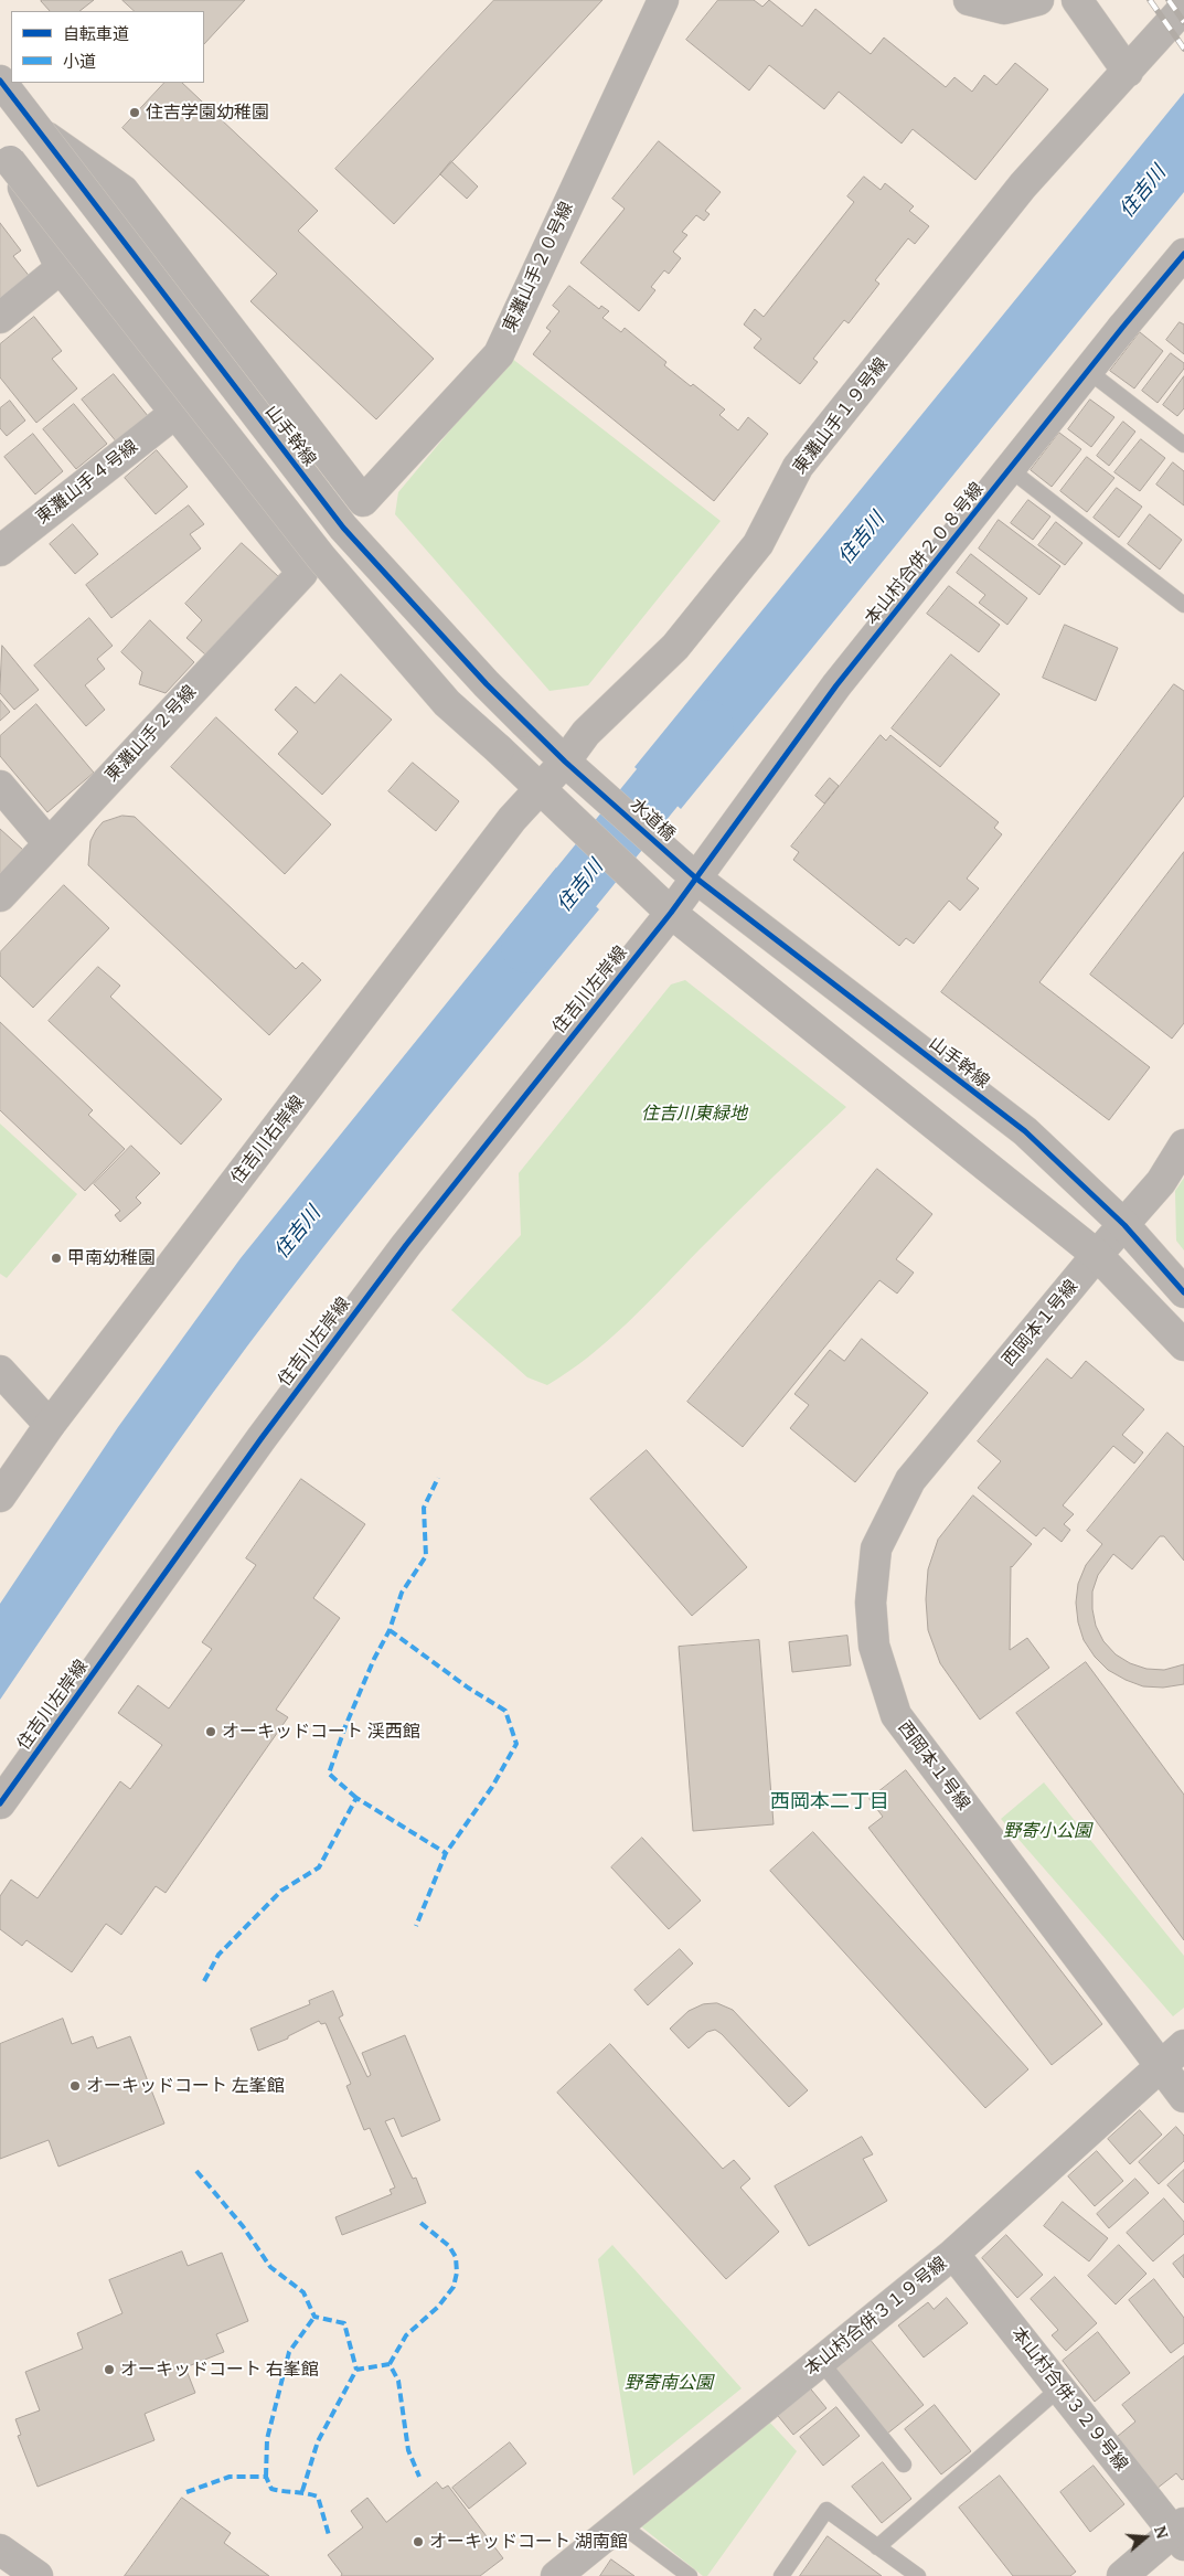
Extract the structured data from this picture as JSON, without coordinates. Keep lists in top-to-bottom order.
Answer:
{
  "streets": {
    "street": [
      "東灘山手２０号線",
      "東灘山手１９号線",
      "山手幹線",
      "東灘山手４号線",
      "本山村合併２０８号線",
      "東灘山手２号線",
      "水道橋",
      "住吉川左岸線",
      "住吉川右岸線",
      "西岡本１号線",
      "本山村合併３１９号線",
      "本山村合併３２９号線"
    ]
  },
  "crossings": [
    ["東灘山手２０号線", "山手幹線"],
    ["東灘山手１９号線", "山手幹線"],
    ["東灘山手１９号線", "住吉川右岸線"],
    ["山手幹線", "本山村合併２０８号線"],
    ["山手幹線", "水道橋"],
    ["山手幹線", "西岡本１号線"],
    ["東灘山手４号線", "東灘山手２号線"],
    ["本山村合併２０８号線", "水道橋"],
    ["本山村合併２０８号線", "住吉川左岸線"],
    ["西岡本１号線", "本山村合併３１９号線"],
    ["本山村合併３１９号線", "本山村合併３２９号線"]
  ],
  "districts": ["西岡本二丁目"],
  "water": ["住吉川"],
  "parks": ["住吉川東緑地", "野寄小公園", "野寄南公園"],
  "places": [
    "住吉学園幼稚園",
    "甲南幼稚園",
    "オーキッドコート 渓西館",
    "オーキッドコート 左峯館",
    "オーキッドコート 右峯館",
    "オーキッドコート 湖南館"
  ],
  "legend": ["自転車道", "小道"],
  "north": "right"
}
